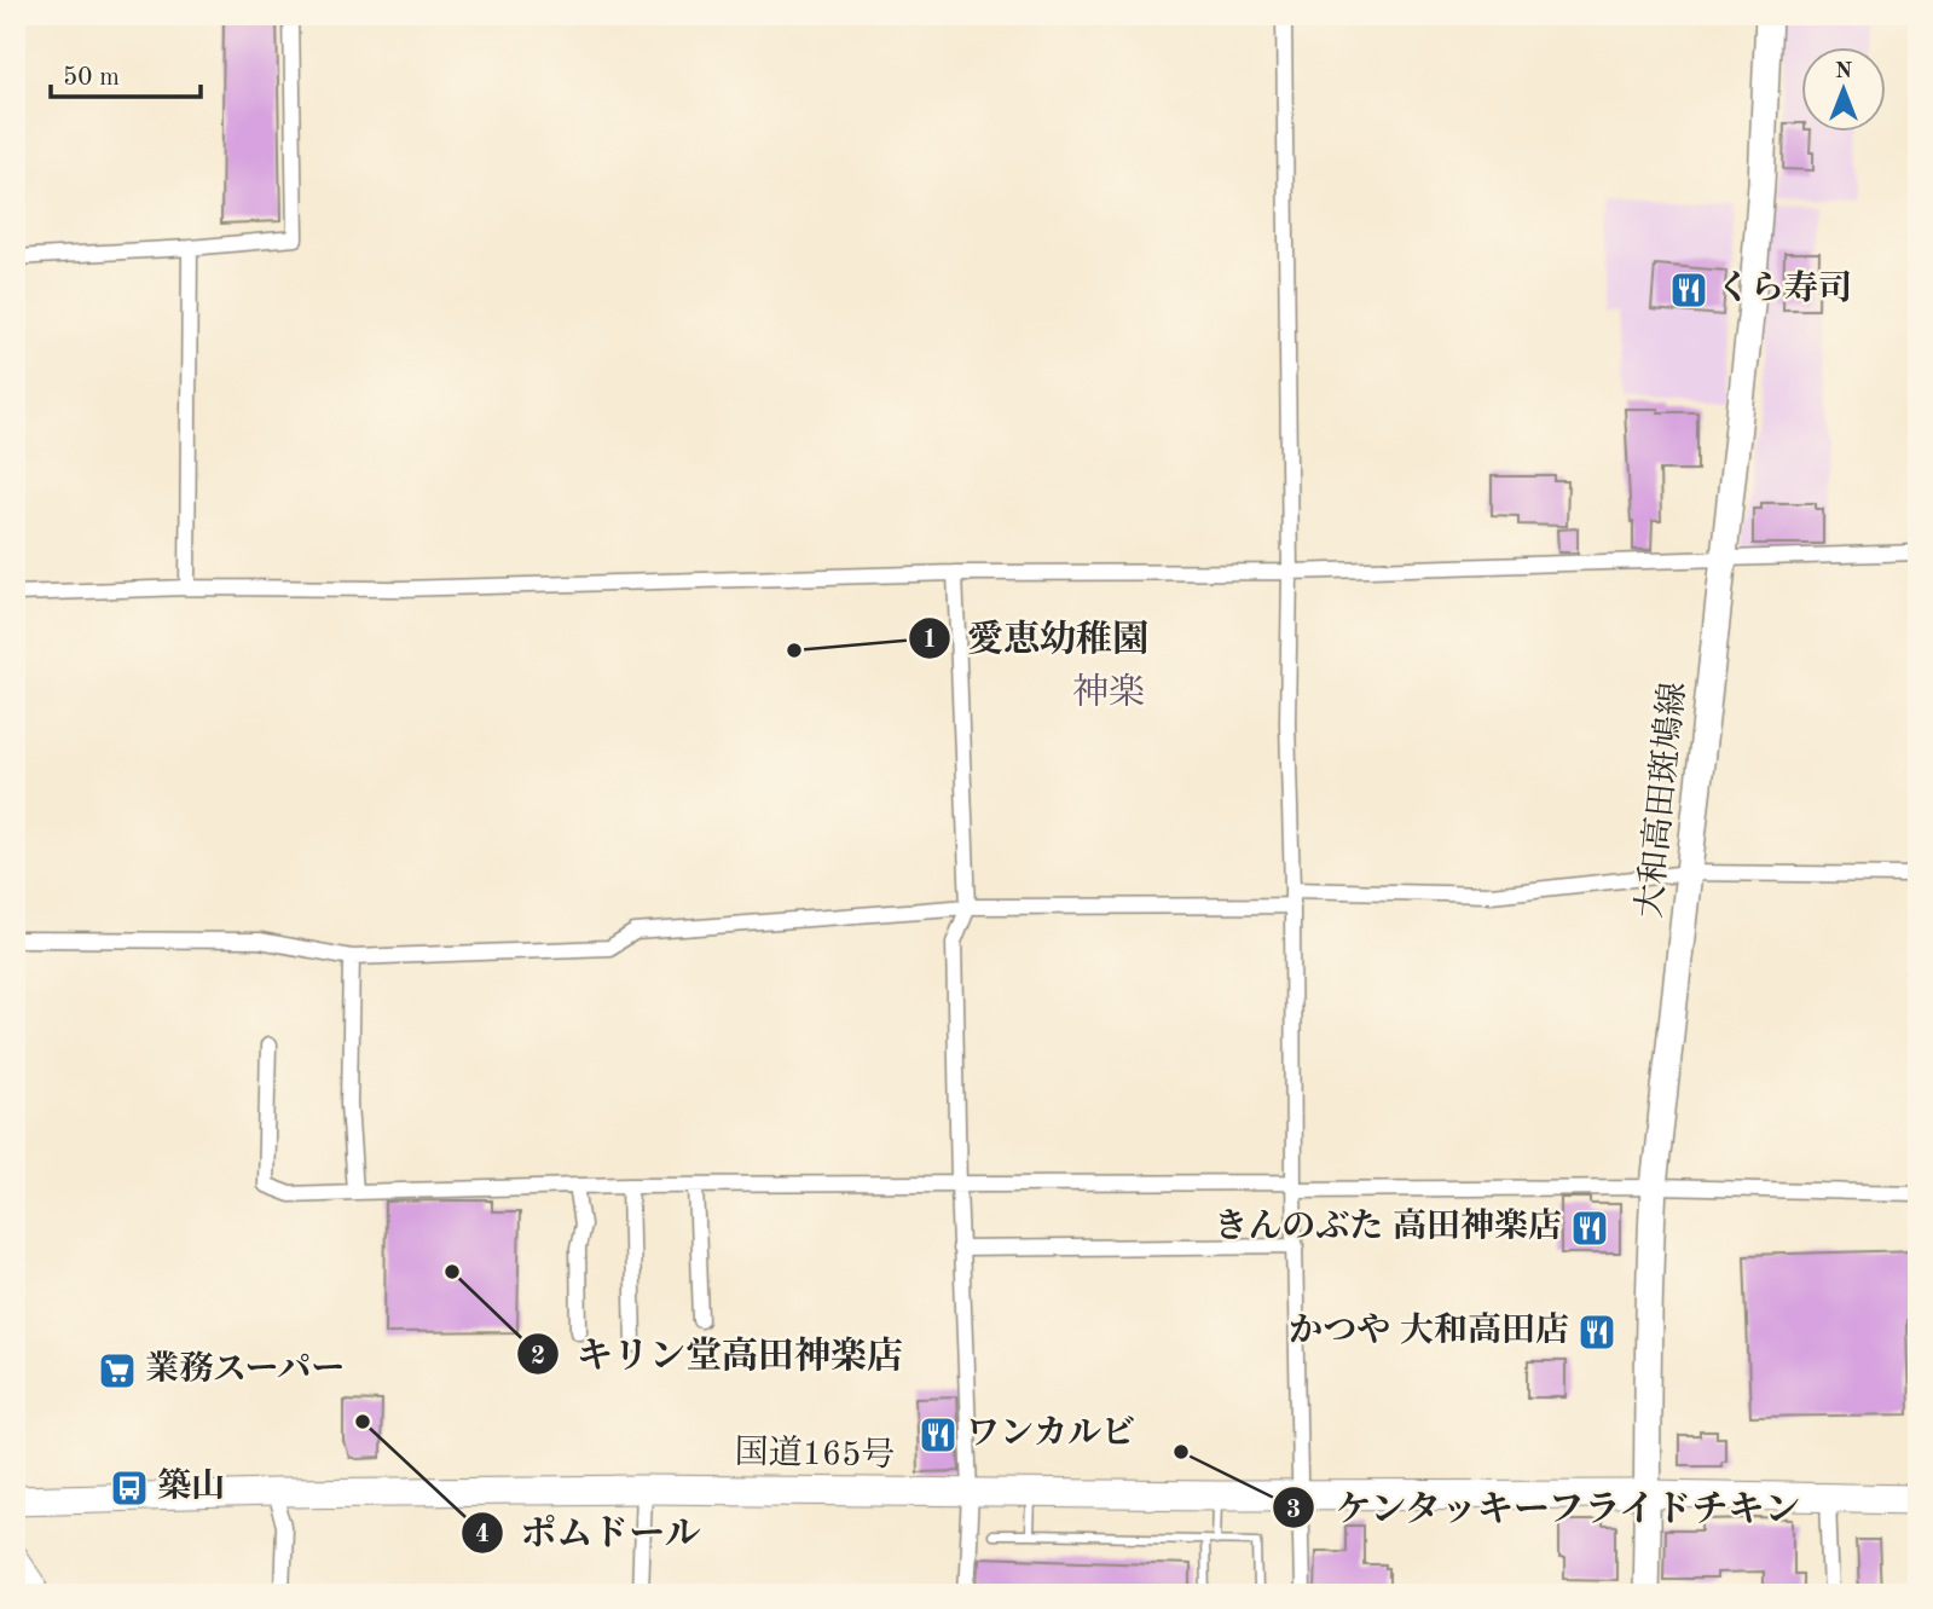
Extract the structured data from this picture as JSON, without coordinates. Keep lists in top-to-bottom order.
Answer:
{
  "streets": {
    "highway": ["国道165号"],
    "main road": ["大和高田斑鳩線"]
  },
  "crossings": [
    ["大和高田斑鳩線", "国道165号"]
  ],
  "districts": ["神楽"],
  "places": {
    "restaurant": [
      "くら寿司",
      "きんのぶた 高田神楽店",
      "かつや 大和高田店",
      "ワンカルビ"
    ],
    "other": [
      "愛恵幼稚園",
      "キリン堂高田神楽店",
      "ポムドール",
      "ケンタッキーフライドチキン"
    ],
    "supermarket": ["業務スーパー"],
    "bus stop": ["築山"]
  },
  "scale_bar": "50 m",
  "north": "top"
}
